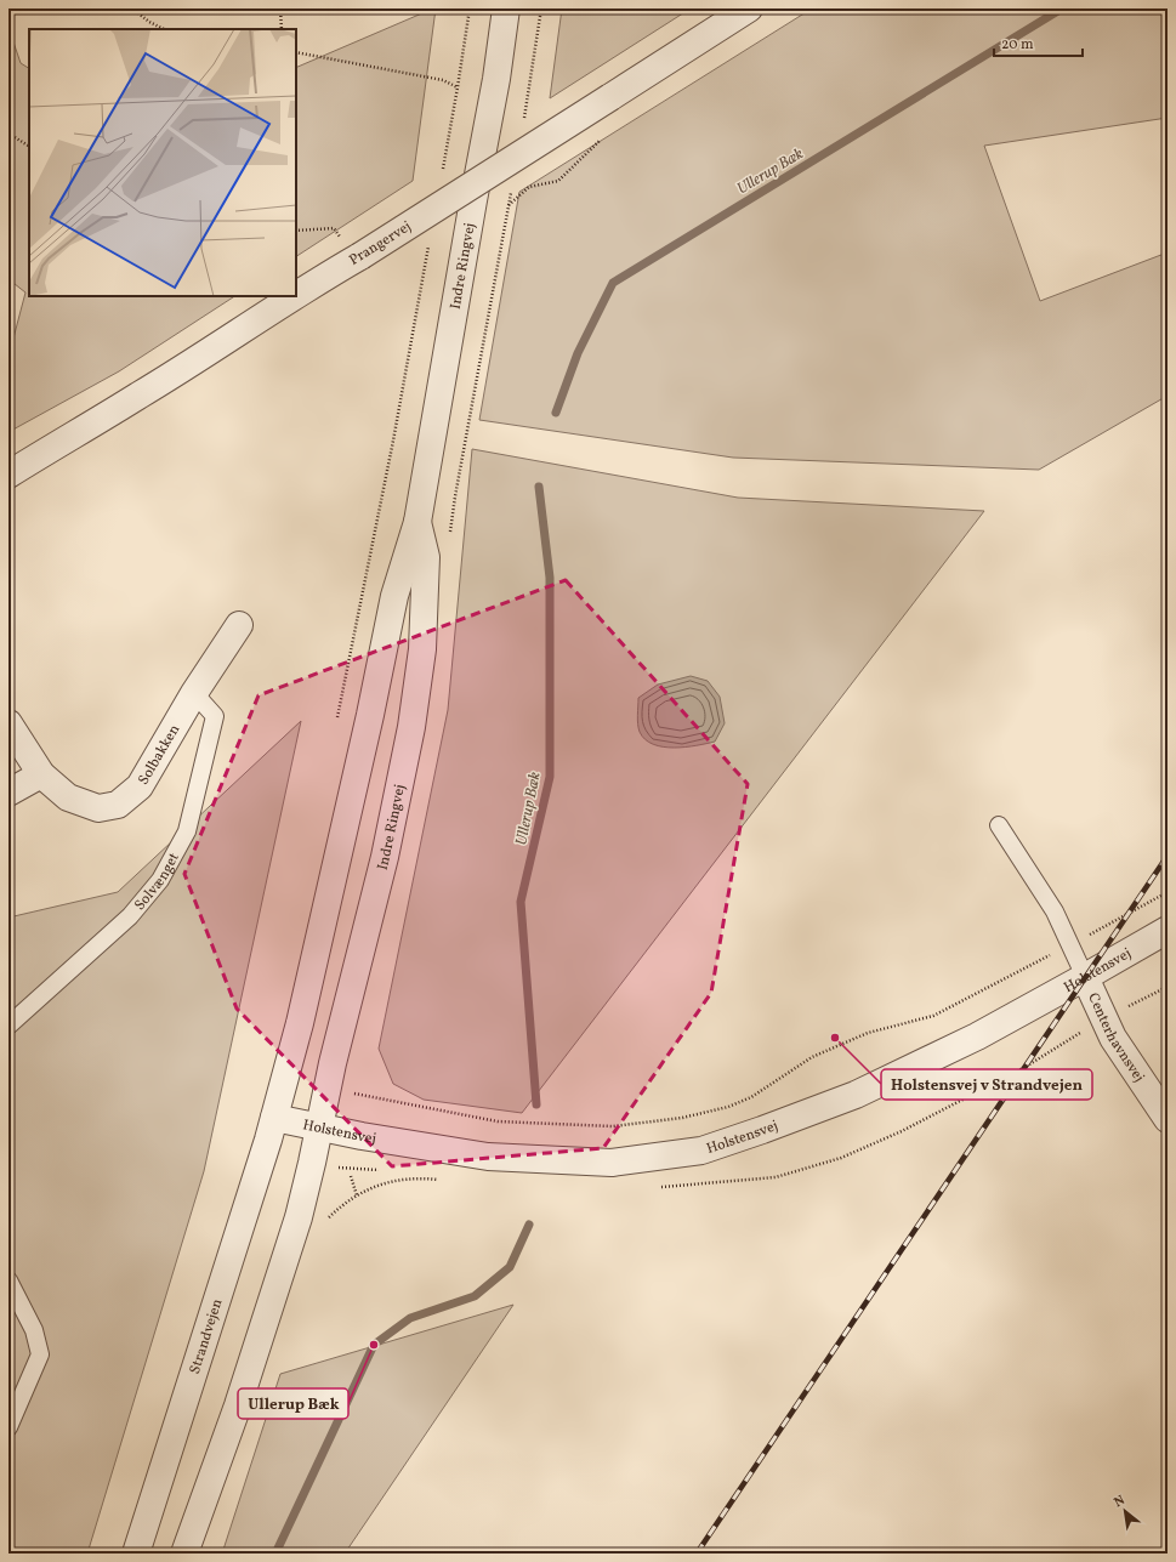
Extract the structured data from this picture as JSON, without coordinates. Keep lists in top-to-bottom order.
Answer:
{
  "streets": {
    "street": [
      "Prangervej",
      "Indre Ringvej",
      "Solbakken",
      "Holstensvej",
      "Centerhavnsvej",
      "Strandvejen"
    ],
    "lane": ["Solvænget"]
  },
  "crossings": [
    ["Indre Ringvej", "Holstensvej"],
    ["Indre Ringvej", "Strandvejen"],
    ["Solbakken", "Solvænget"],
    ["Holstensvej", "Centerhavnsvej"],
    ["Holstensvej", "Strandvejen"]
  ],
  "water": ["Ullerup Bæk"],
  "places": ["Holstensvej v Strandvejen", "Ullerup Bæk"],
  "scale_bar": "20 m",
  "north": "top left"
}
